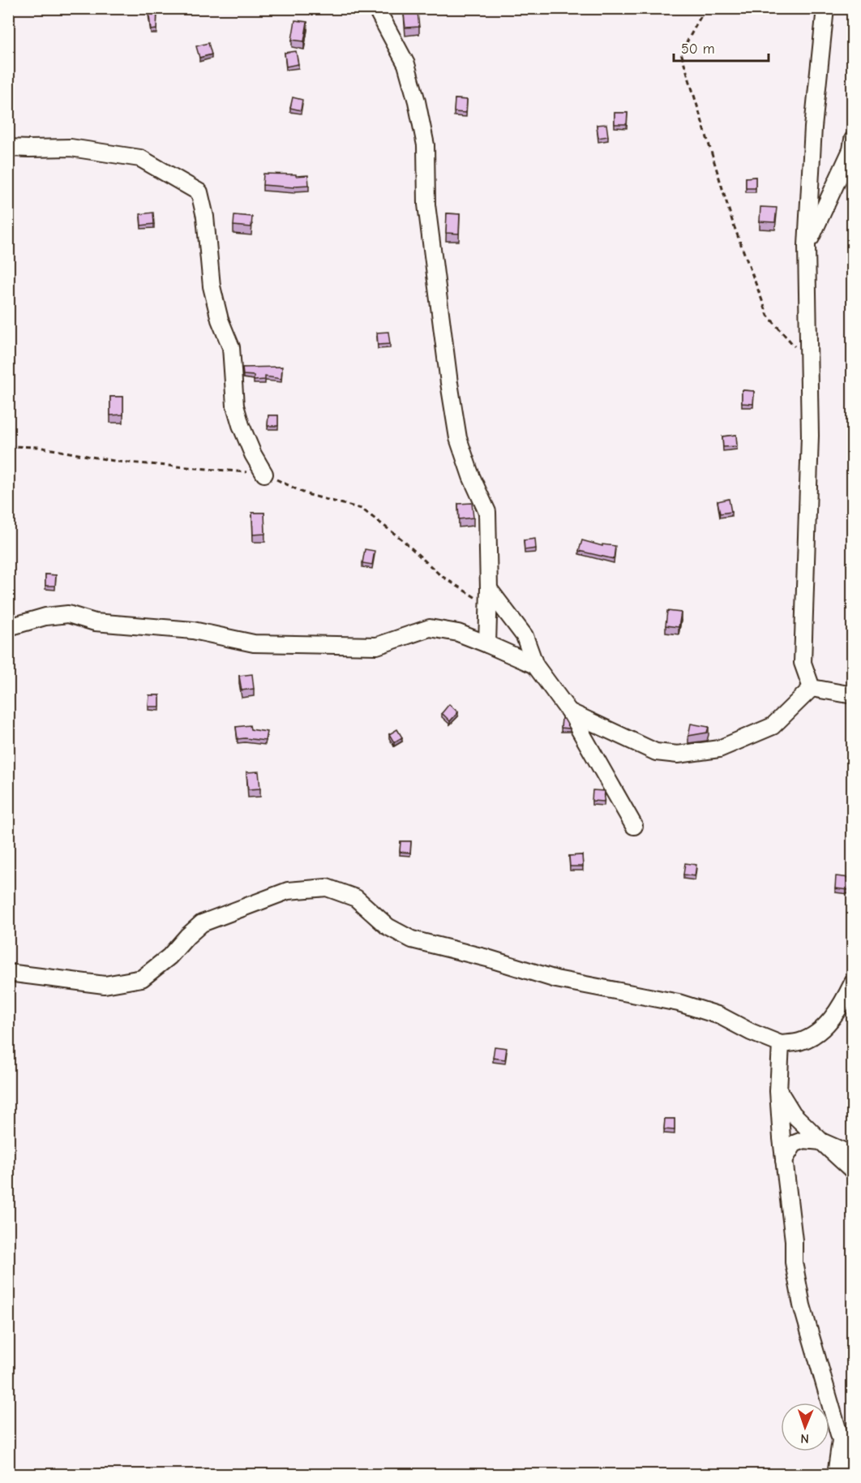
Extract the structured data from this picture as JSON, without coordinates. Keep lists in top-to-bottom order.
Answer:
{
  "scale_bar": "50 m",
  "north": "bottom"
}
